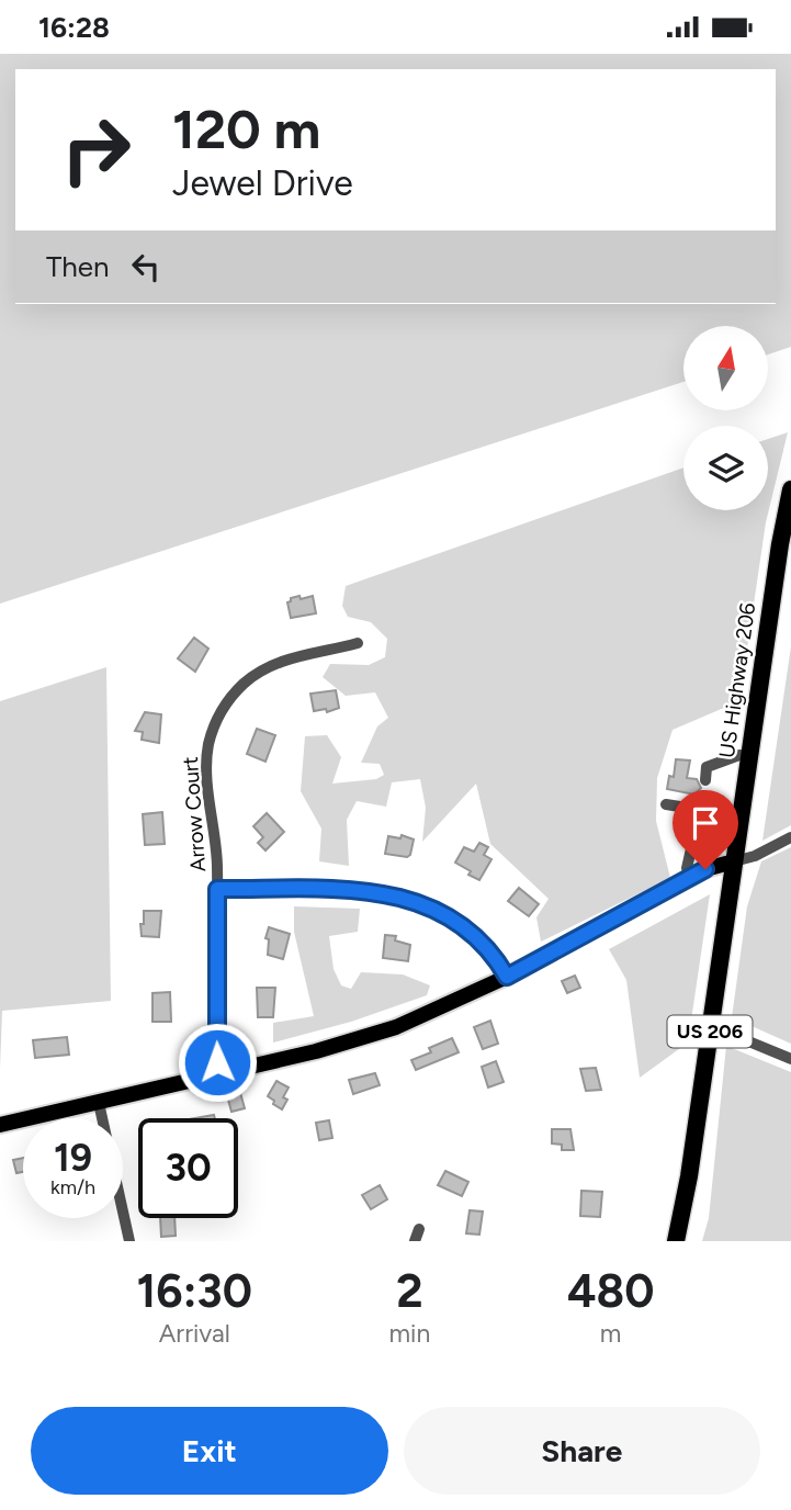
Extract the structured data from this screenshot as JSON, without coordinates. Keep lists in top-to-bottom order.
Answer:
{
  "streets": {
    "highway": ["US Highway 206", "US 206"],
    "street": ["Arrow Court"]
  },
  "north": "top",
  "page": {
    "status": "16:28",
    "turn": ["120 m", "Jewel Drive"],
    "then": "Then",
    "speed": "19 km/h",
    "limit": "30",
    "eta": [
      "16:30",
      "Arrival",
      "2",
      "min",
      "480",
      "m"
    ],
    "buttons": ["Exit", "Share"]
  }
}
